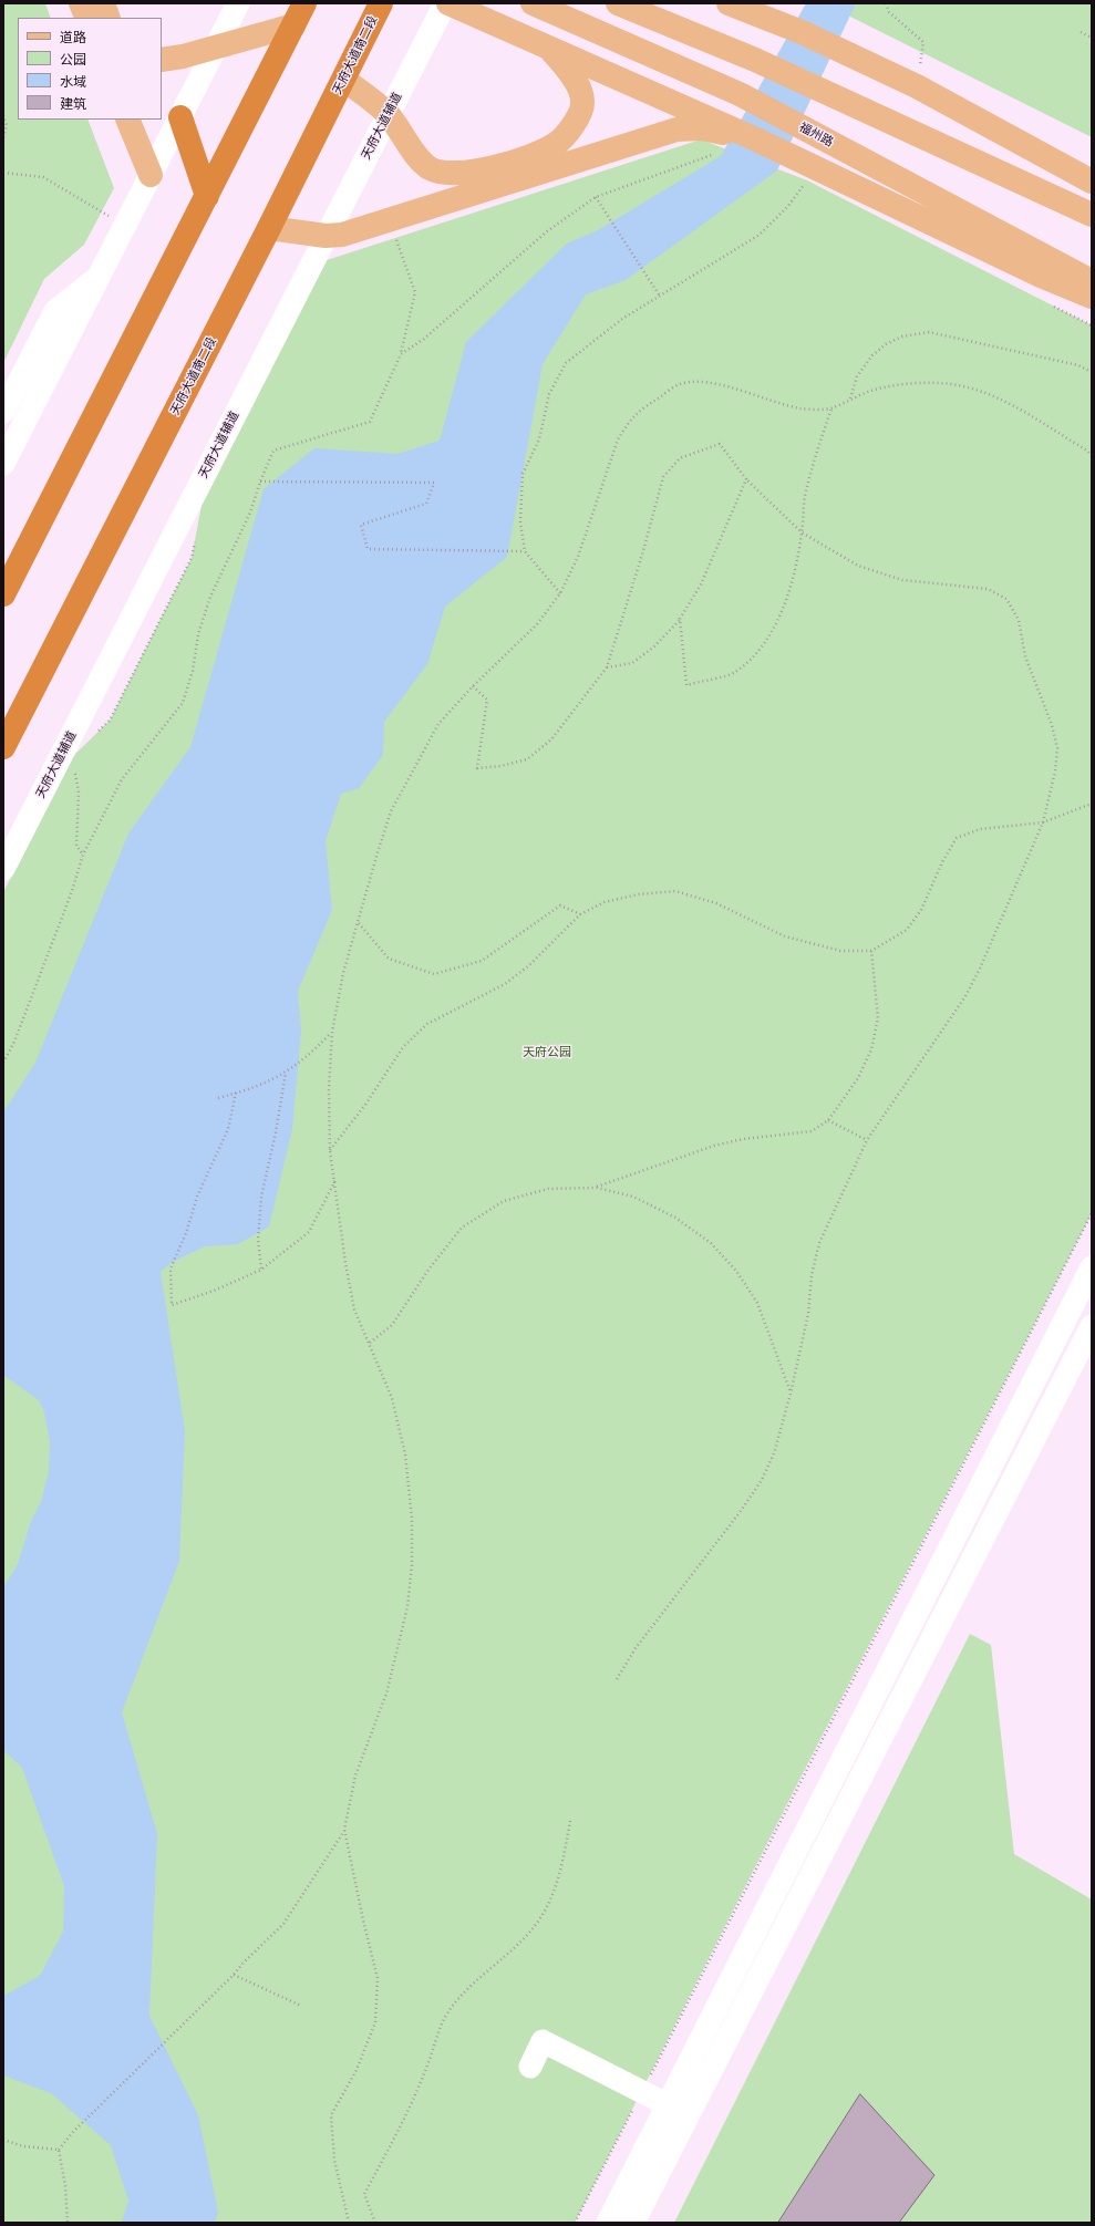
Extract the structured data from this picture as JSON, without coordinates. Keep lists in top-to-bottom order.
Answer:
{
  "streets": {
    "highway": ["天府大道南二段"],
    "main road": ["福州路"],
    "street": ["天府大道辅道"]
  },
  "parks": ["天府公园"],
  "legend": [
    "道路",
    "公园",
    "水域",
    "建筑"
  ]
}
